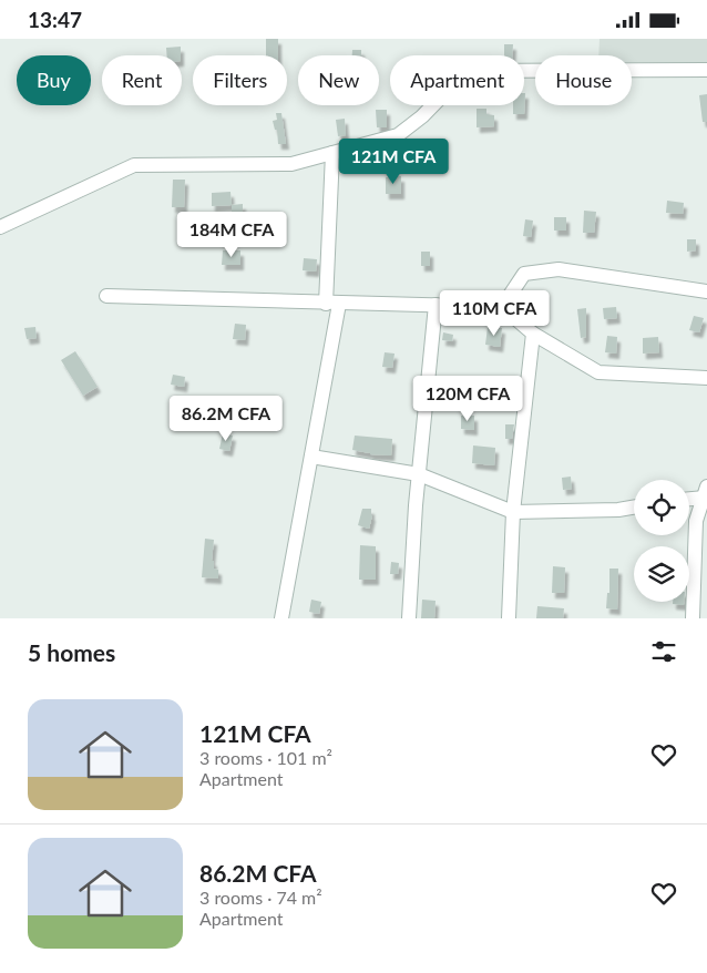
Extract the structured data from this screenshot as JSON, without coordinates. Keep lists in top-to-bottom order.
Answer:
{
  "page": {
    "status": "13:47",
    "chip": [
      "Buy",
      "Rent",
      "Filters",
      "New",
      "Apartment",
      "House"
    ],
    "price": [
      "121M CFA",
      "184M CFA",
      "110M CFA",
      "120M CFA",
      "86.2M CFA"
    ],
    "heading": "5 homes",
    "list": [
      {
        "name": "121M CFA",
        "note": "3 rooms · 101 m² · Apartment"
      },
      {
        "name": "86.2M CFA",
        "note": "3 rooms · 74 m² · Apartment"
      }
    ]
  }
}
